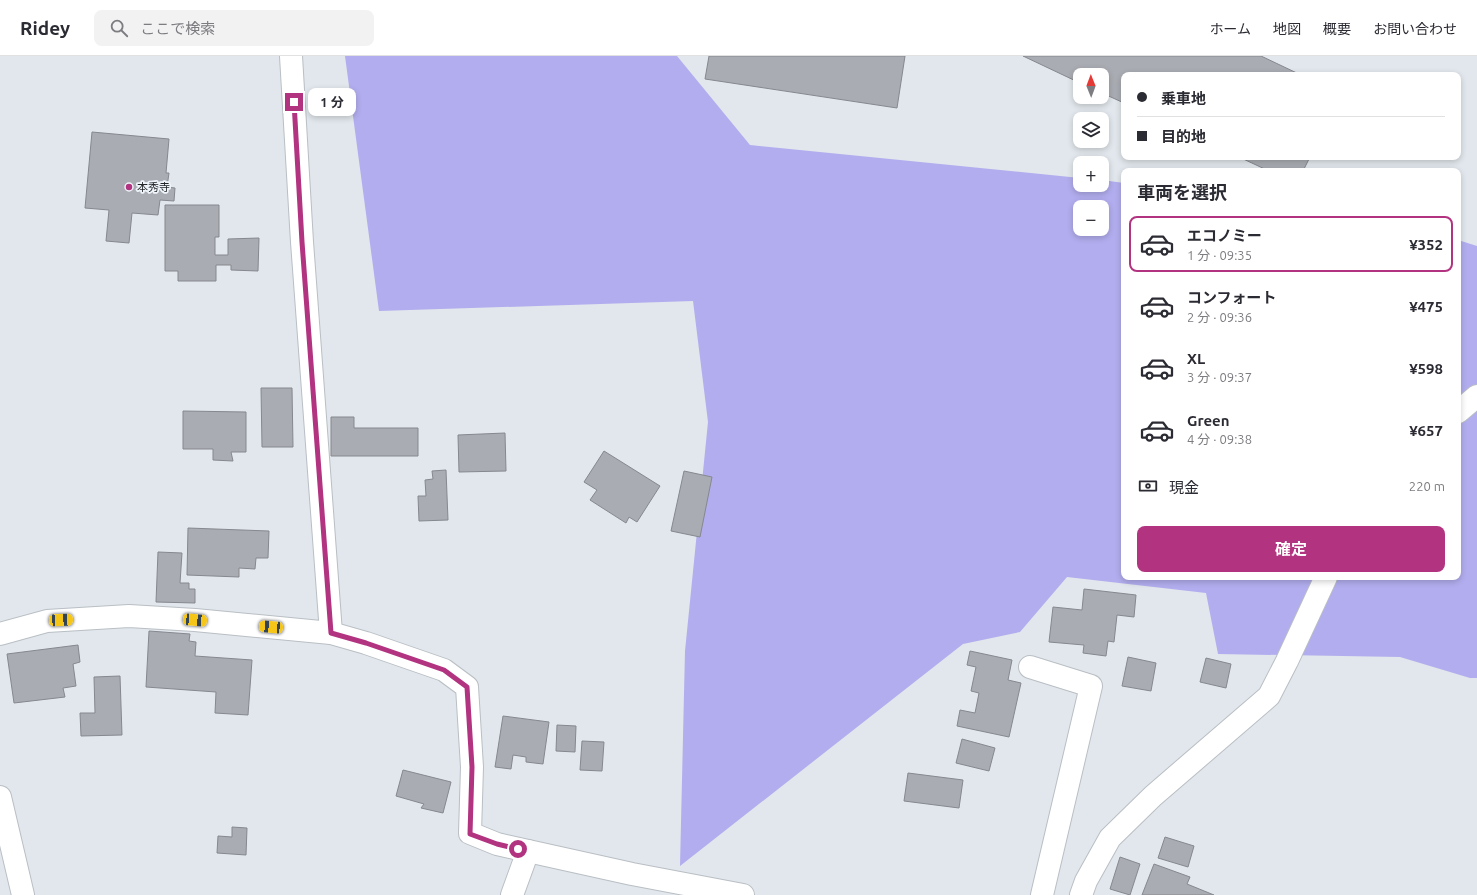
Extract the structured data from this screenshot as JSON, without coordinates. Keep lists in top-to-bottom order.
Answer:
{
  "places": ["本秀寺"],
  "north": "top",
  "page": {
    "header": "Ridey",
    "search": "ここで検索",
    "nav": [
      "ホーム",
      "地図",
      "概要",
      "お問い合わせ"
    ],
    "map_buttons": ["+", "−"],
    "banner": ["乗車地", "目的地"],
    "bubble": "1 分",
    "heading": "車両を選択",
    "list": [
      {
        "name": "エコノミー",
        "note": "1 分 · 09:35",
        "value": "¥352"
      },
      {
        "name": "コンフォート",
        "note": "2 分 · 09:36",
        "value": "¥475"
      },
      {
        "name": "XL",
        "note": "3 分 · 09:37",
        "value": "¥598"
      },
      {
        "name": "Green",
        "note": "4 分 · 09:38",
        "value": "¥657"
      }
    ],
    "pay": ["現金", "220 m"],
    "buttons": "確定"
  }
}
